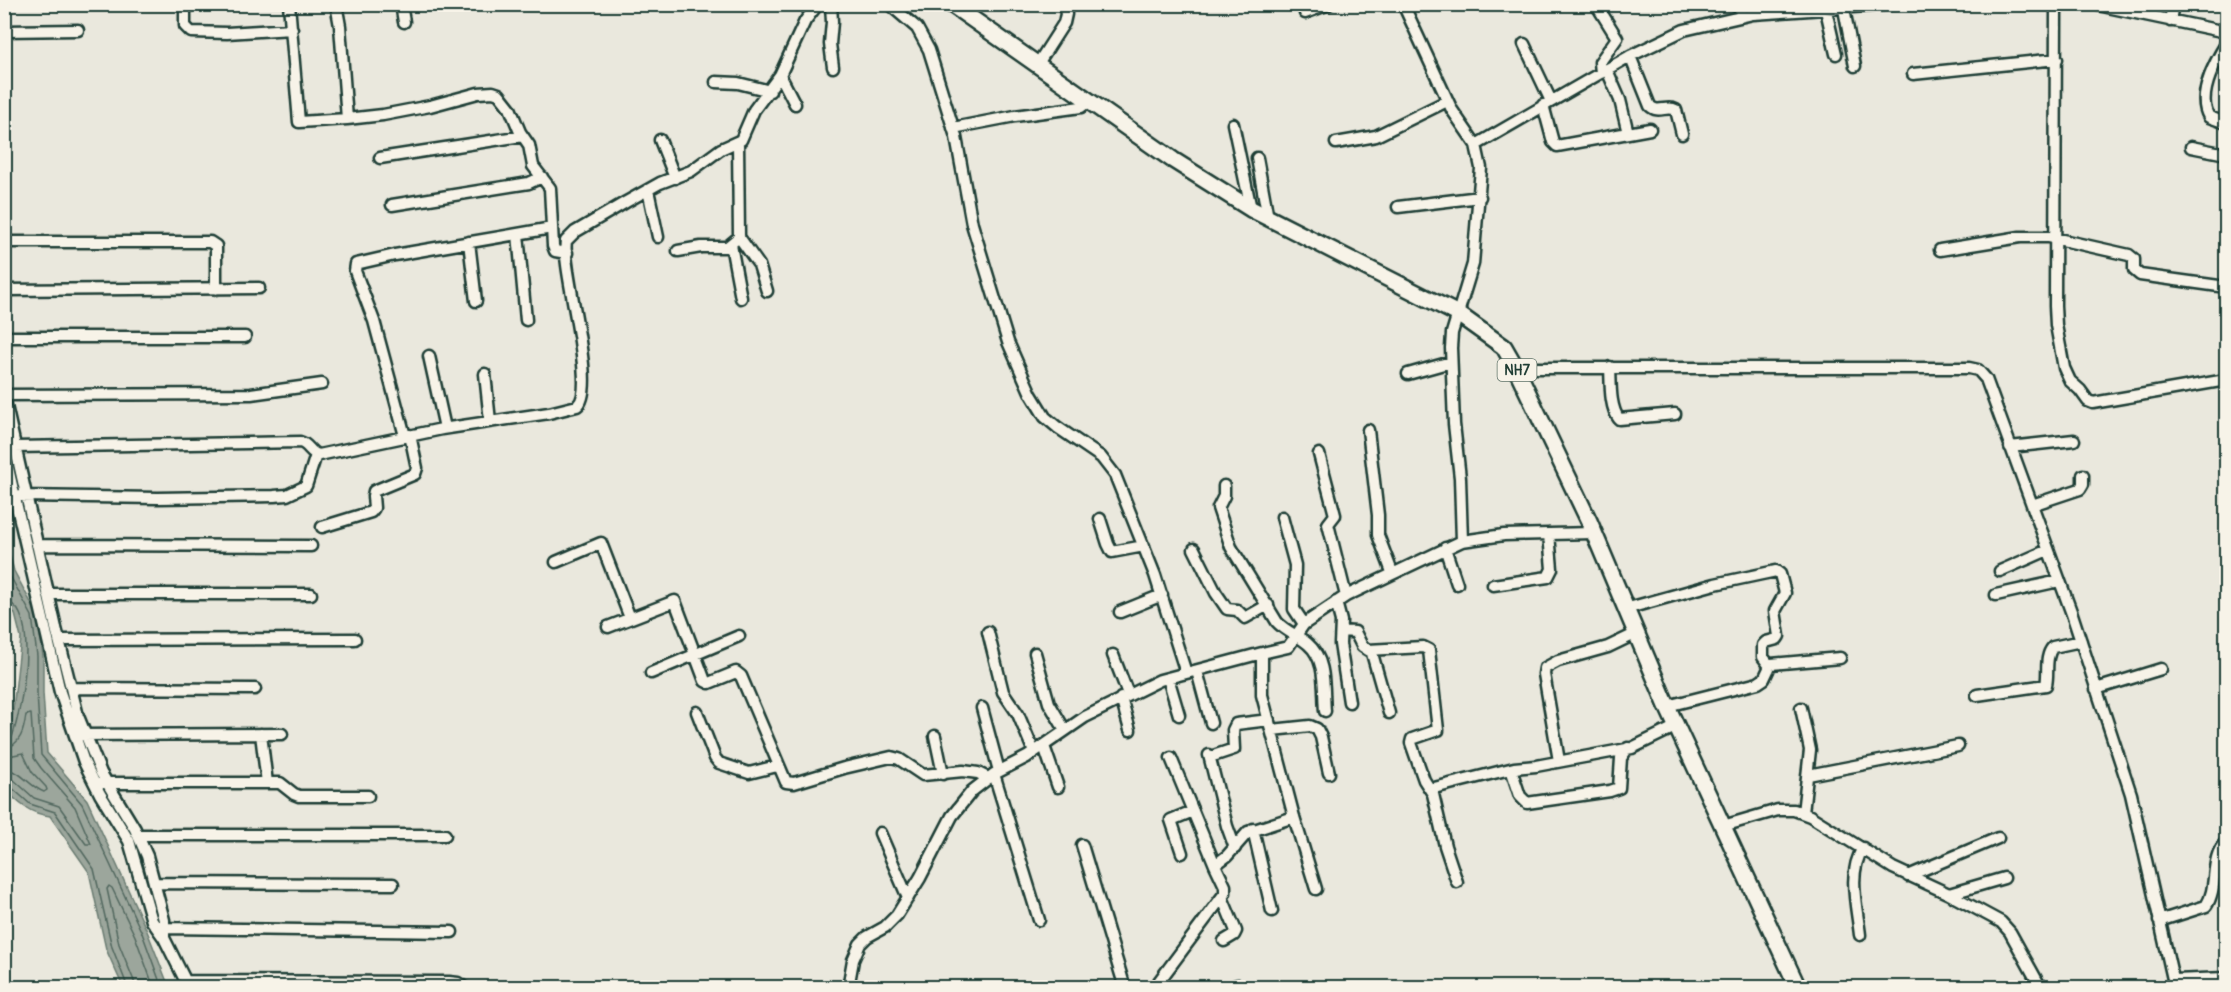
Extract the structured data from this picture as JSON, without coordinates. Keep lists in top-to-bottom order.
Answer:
{
  "streets": {
    "highway": ["NH7"]
  }
}
